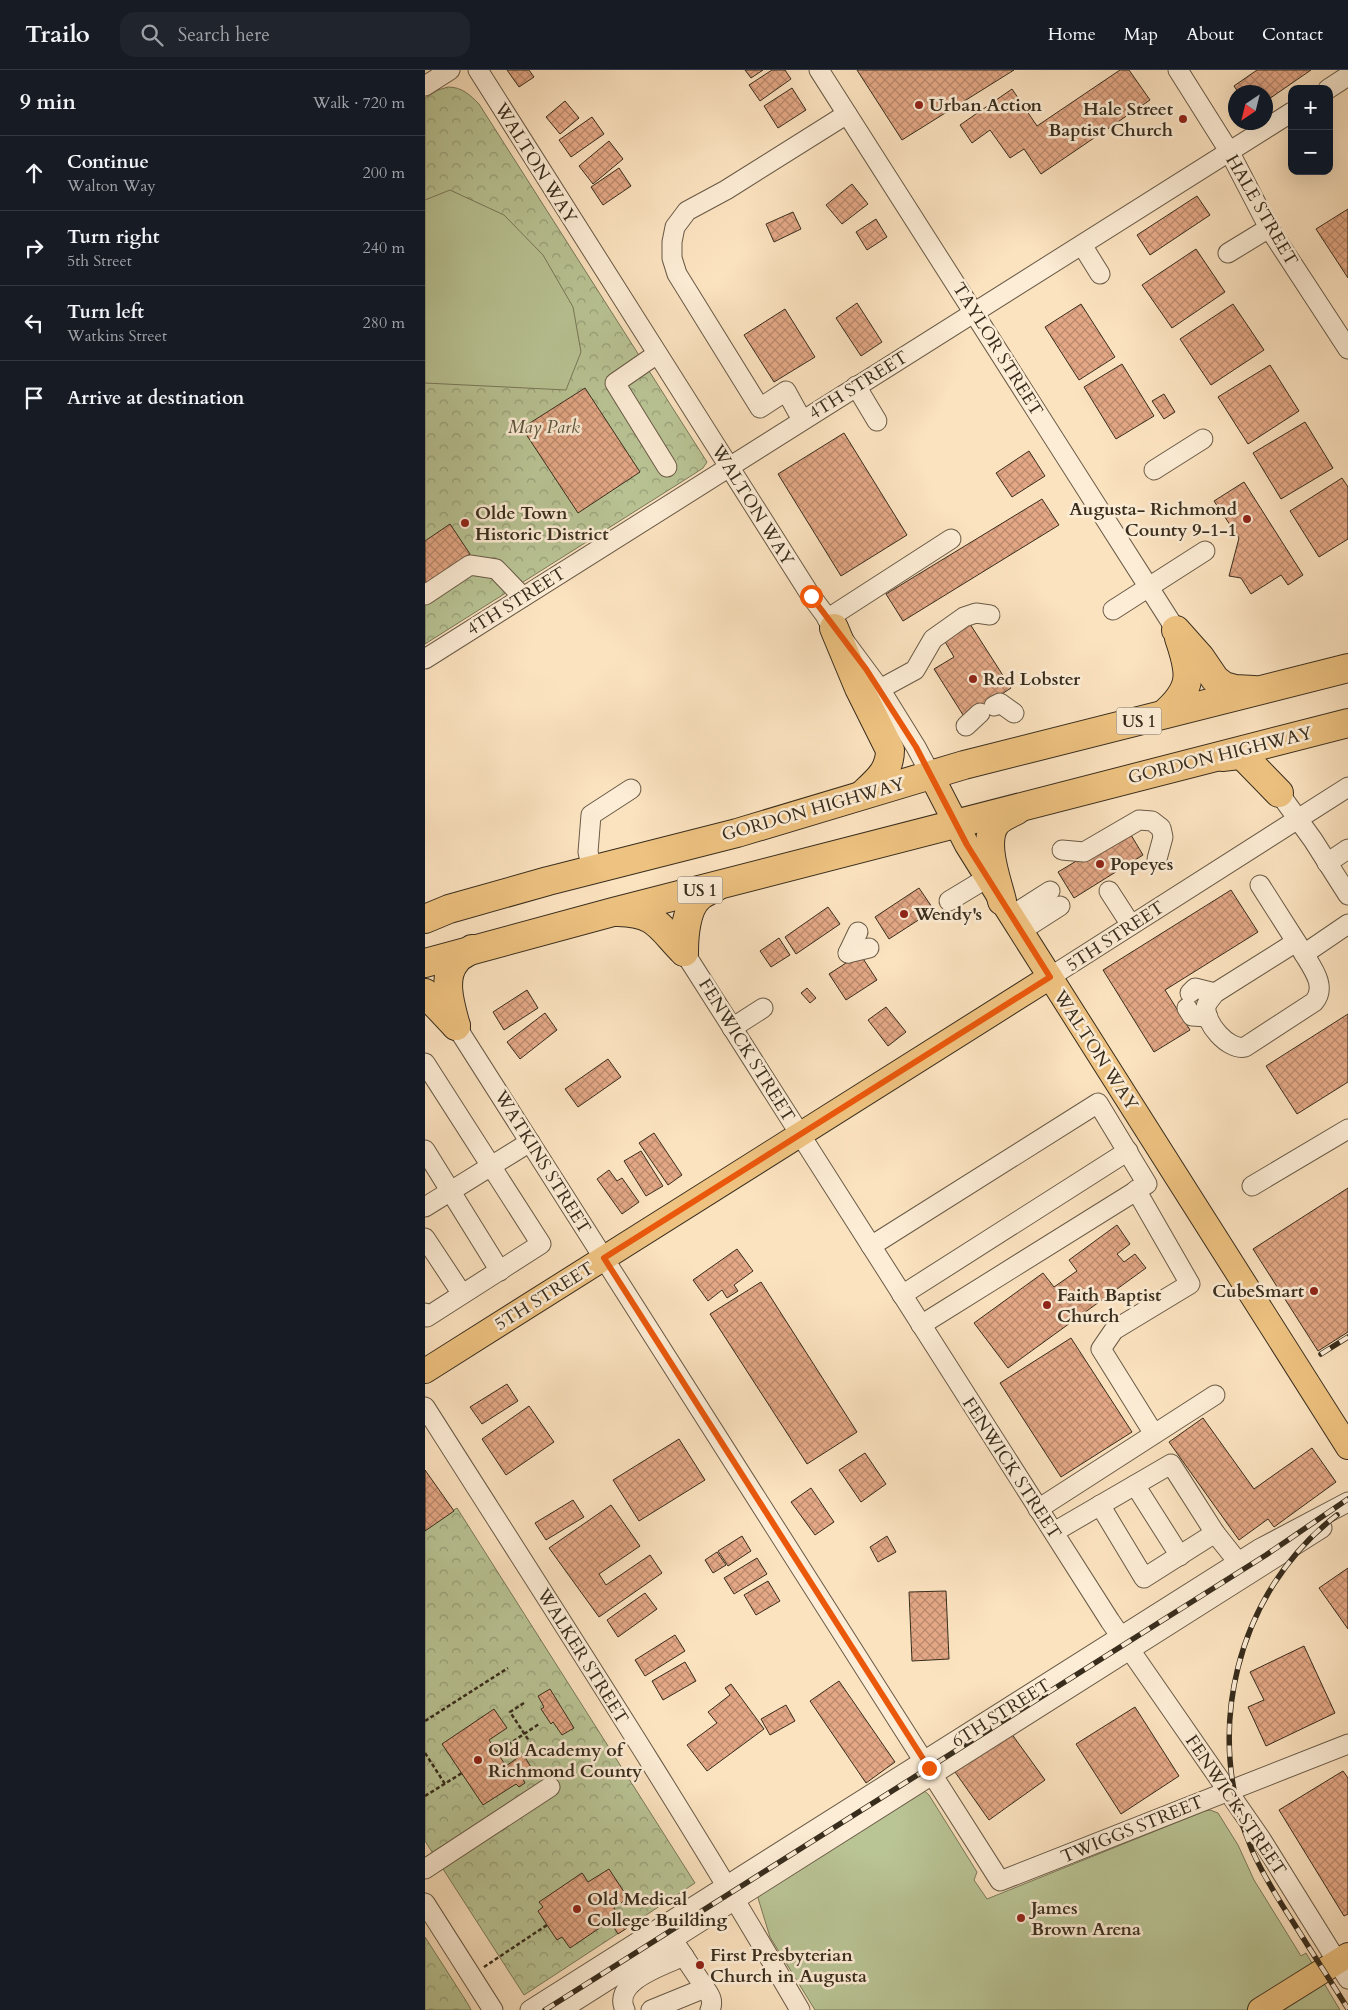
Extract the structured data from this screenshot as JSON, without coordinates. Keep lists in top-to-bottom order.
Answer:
{
  "streets": {
    "highway": ["US 1", "GORDON HIGHWAY"],
    "main road": ["WALTON WAY", "5TH STREET"],
    "street": [
      "HALE STREET",
      "TAYLOR STREET",
      "4TH STREET",
      "FENWICK STREET",
      "WATKINS STREET",
      "WALKER STREET",
      "6TH STREET",
      "TWIGGS STREET"
    ]
  },
  "crossings": [
    ["WALTON WAY", "4TH STREET"],
    ["WALTON WAY", "GORDON HIGHWAY"],
    ["WALTON WAY", "5TH STREET"],
    ["HALE STREET", "4TH STREET"],
    ["TAYLOR STREET", "4TH STREET"],
    ["5TH STREET", "FENWICK STREET"],
    ["5TH STREET", "WATKINS STREET"],
    ["FENWICK STREET", "6TH STREET"],
    ["FENWICK STREET", "TWIGGS STREET"],
    ["WATKINS STREET", "6TH STREET"],
    ["WATKINS STREET", "TWIGGS STREET"],
    ["WALKER STREET", "6TH STREET"]
  ],
  "parks": ["May Park"],
  "places": [
    "Urban Action",
    "Hale Street Baptist Church",
    "Augusta- Richmond County 9-1-1",
    "Olde Town Historic District",
    "Red Lobster",
    "Popeyes",
    "Wendy's",
    "CubeSmart",
    "Faith Baptist Church",
    "Old Academy of Richmond County",
    "Old Medical College Building",
    "James Brown Arena",
    "First Presbyterian Church in Augusta"
  ],
  "north": "bottom left",
  "page": {
    "header": "Trailo",
    "search": "Search here",
    "nav": [
      "Home",
      "Map",
      "About",
      "Contact"
    ],
    "heading": ["9 min", "Walk · 720 m"],
    "map_buttons": ["+", "−"],
    "list": [
      ["Continue", "Walton Way", "200 m"],
      ["Turn right", "5th Street", "240 m"],
      ["Turn left", "Watkins Street", "280 m"],
      "Arrive at destination"
    ]
  }
}
